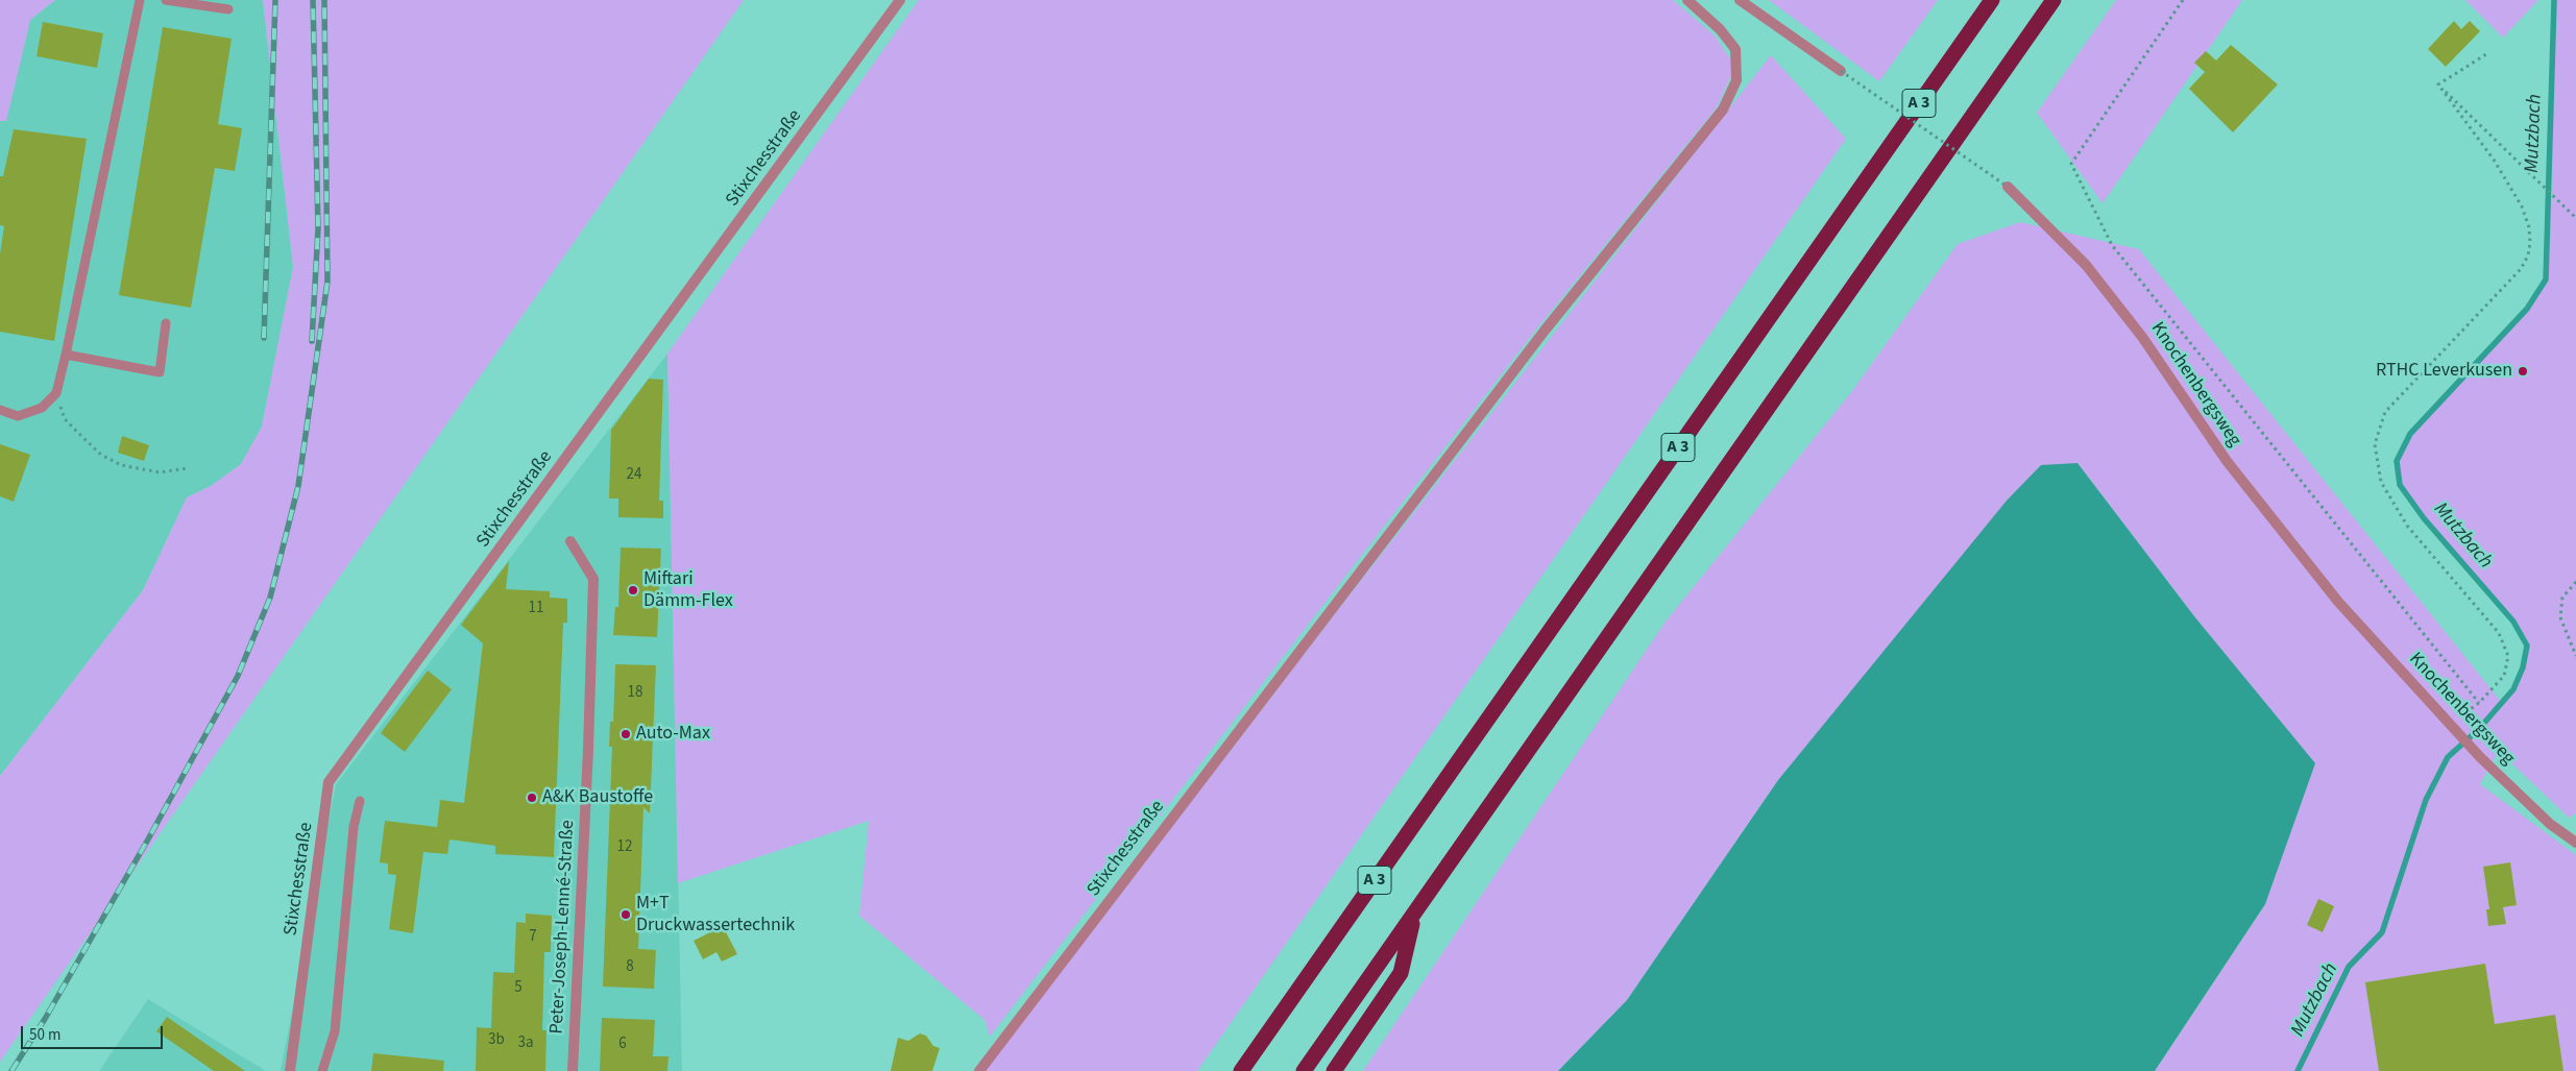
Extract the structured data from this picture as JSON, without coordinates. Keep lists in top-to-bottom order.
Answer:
{
  "streets": {
    "highway": ["A 3"],
    "street": ["Stixchesstraße", "Knochenbergsweg", "Peter-Joseph-Lenné-Straße"]
  },
  "water": ["Mutzbach"],
  "places": [
    "RTHC Leverkusen",
    "Miftari Dämm-Flex",
    "Auto-Max",
    "A&K Baustoffe",
    "M+T Druckwassertechnik"
  ],
  "house_numbers": [
    "24",
    "11",
    "18",
    "12",
    "7",
    "8",
    "5",
    "3b",
    "3a",
    "6"
  ],
  "scale_bar": "50 m"
}
